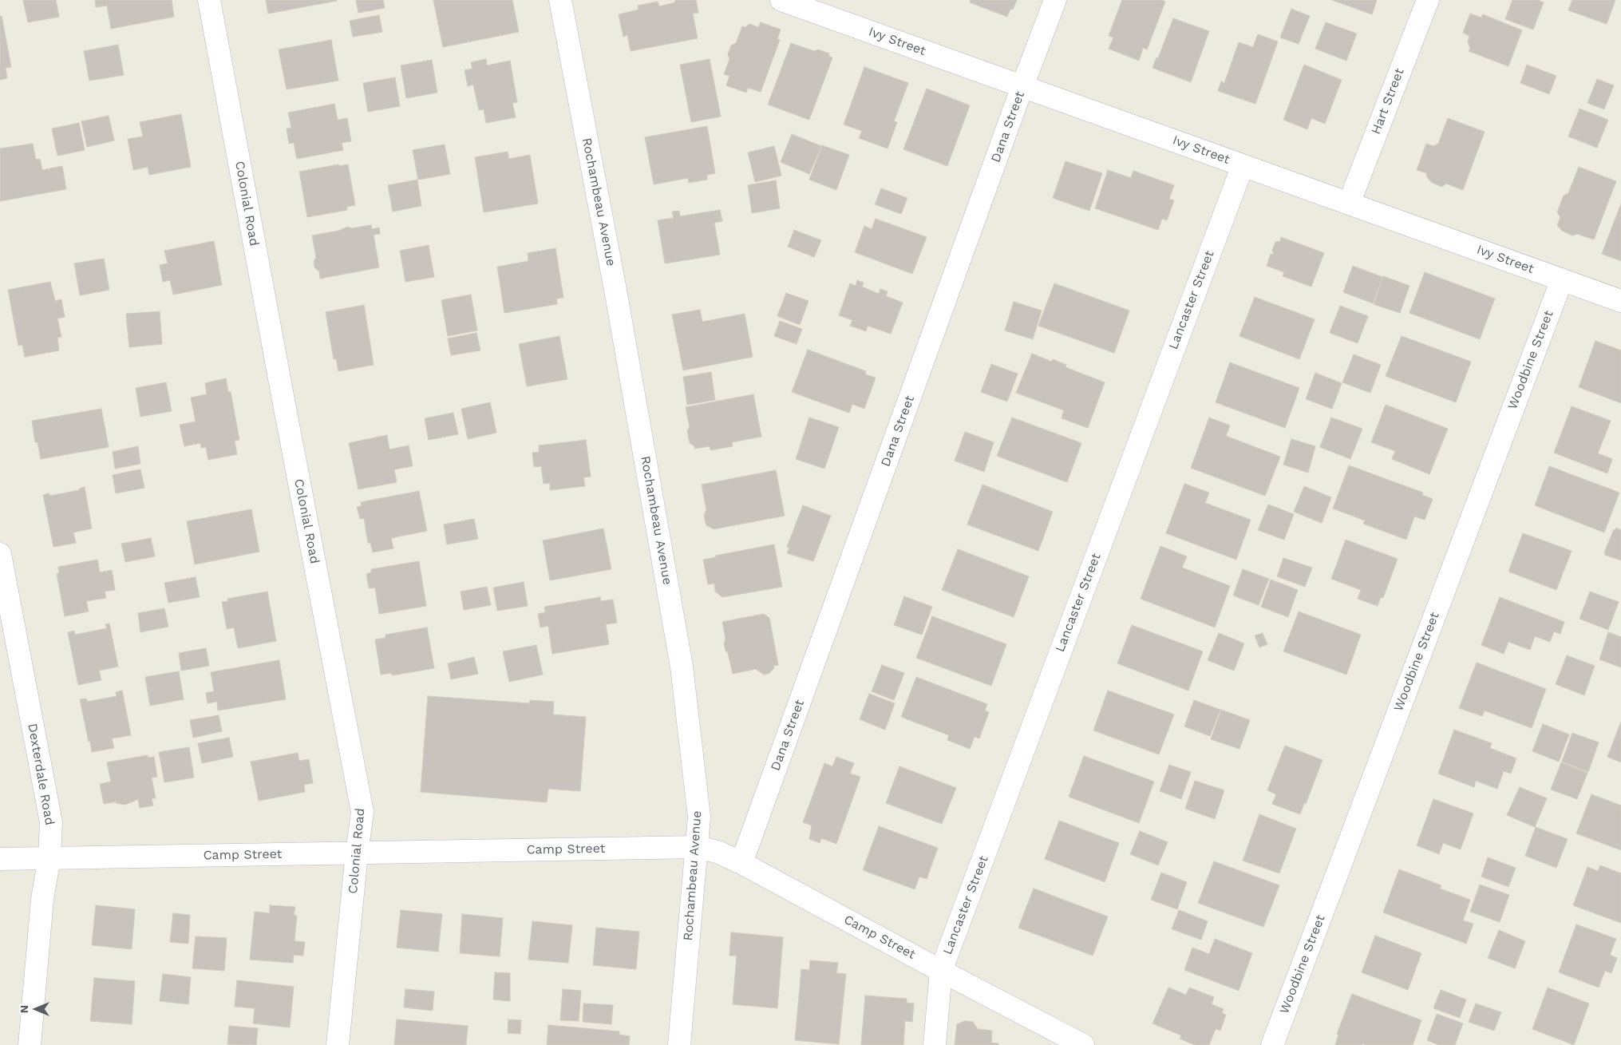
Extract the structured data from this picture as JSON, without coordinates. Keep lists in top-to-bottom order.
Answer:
{
  "streets": {
    "street": [
      "Ivy Street",
      "Hart Street",
      "Dana Street",
      "Rochambeau Avenue",
      "Colonial Road",
      "Lancaster Street",
      "Woodbine Street",
      "Dexterdale Road",
      "Camp Street"
    ]
  },
  "crossings": [
    ["Ivy Street", "Hart Street"],
    ["Ivy Street", "Dana Street"],
    ["Ivy Street", "Lancaster Street"],
    ["Ivy Street", "Woodbine Street"],
    ["Dana Street", "Camp Street"],
    ["Rochambeau Avenue", "Camp Street"],
    ["Colonial Road", "Camp Street"],
    ["Lancaster Street", "Camp Street"],
    ["Dexterdale Road", "Camp Street"]
  ],
  "north": "left"
}
